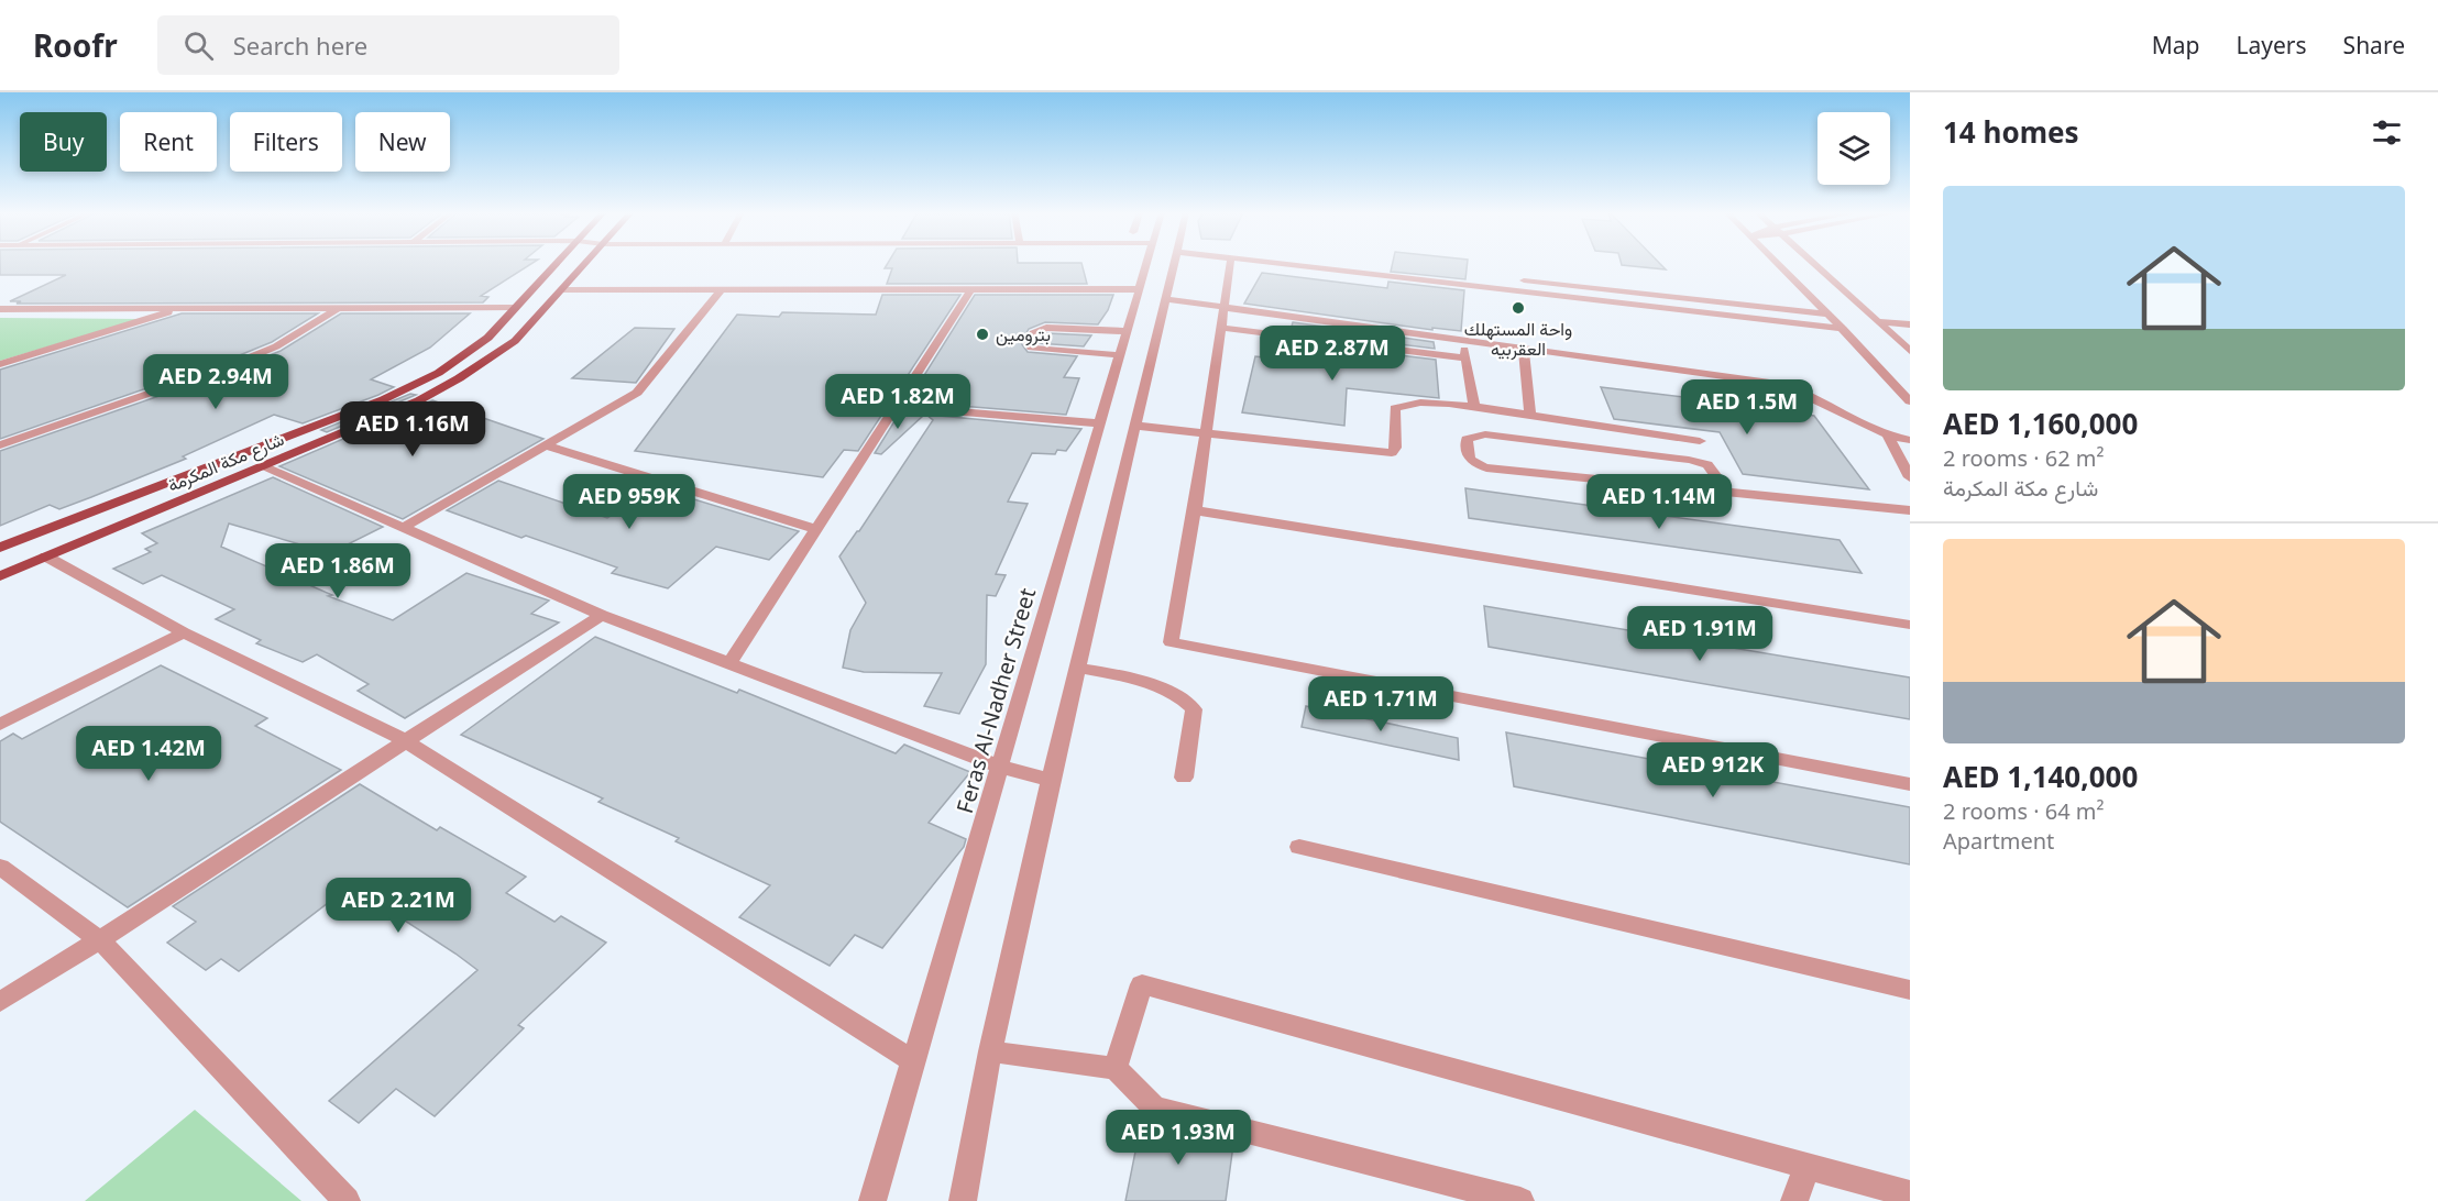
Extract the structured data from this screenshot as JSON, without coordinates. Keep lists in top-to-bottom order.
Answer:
{
  "streets": {
    "main road": ["شارع مكة المكرمة"],
    "street": ["Feras Al-Nadher Street"]
  },
  "places": ["واحة المستهلك العقربيه", "بترومين"],
  "page": {
    "header": "Roofr",
    "search": "Search here",
    "nav": ["Map", "Layers", "Share"],
    "heading": "14 homes",
    "chip": [
      "Buy",
      "Rent",
      "Filters",
      "New"
    ],
    "list": [
      {
        "name": "AED 1,160,000",
        "note": "2 rooms · 62 m² · شارع مكة المكرمة"
      },
      {
        "name": "AED 1,140,000",
        "note": "2 rooms · 64 m² · Apartment"
      }
    ],
    "price": [
      "AED 2.87M",
      "AED 2.94M",
      "AED 1.82M",
      "AED 1.5M",
      "AED 1.16M",
      "AED 959K",
      "AED 1.14M",
      "AED 1.86M",
      "AED 1.91M",
      "AED 1.71M",
      "AED 1.42M",
      "AED 912K",
      "AED 2.21M",
      "AED 1.93M"
    ]
  }
}
